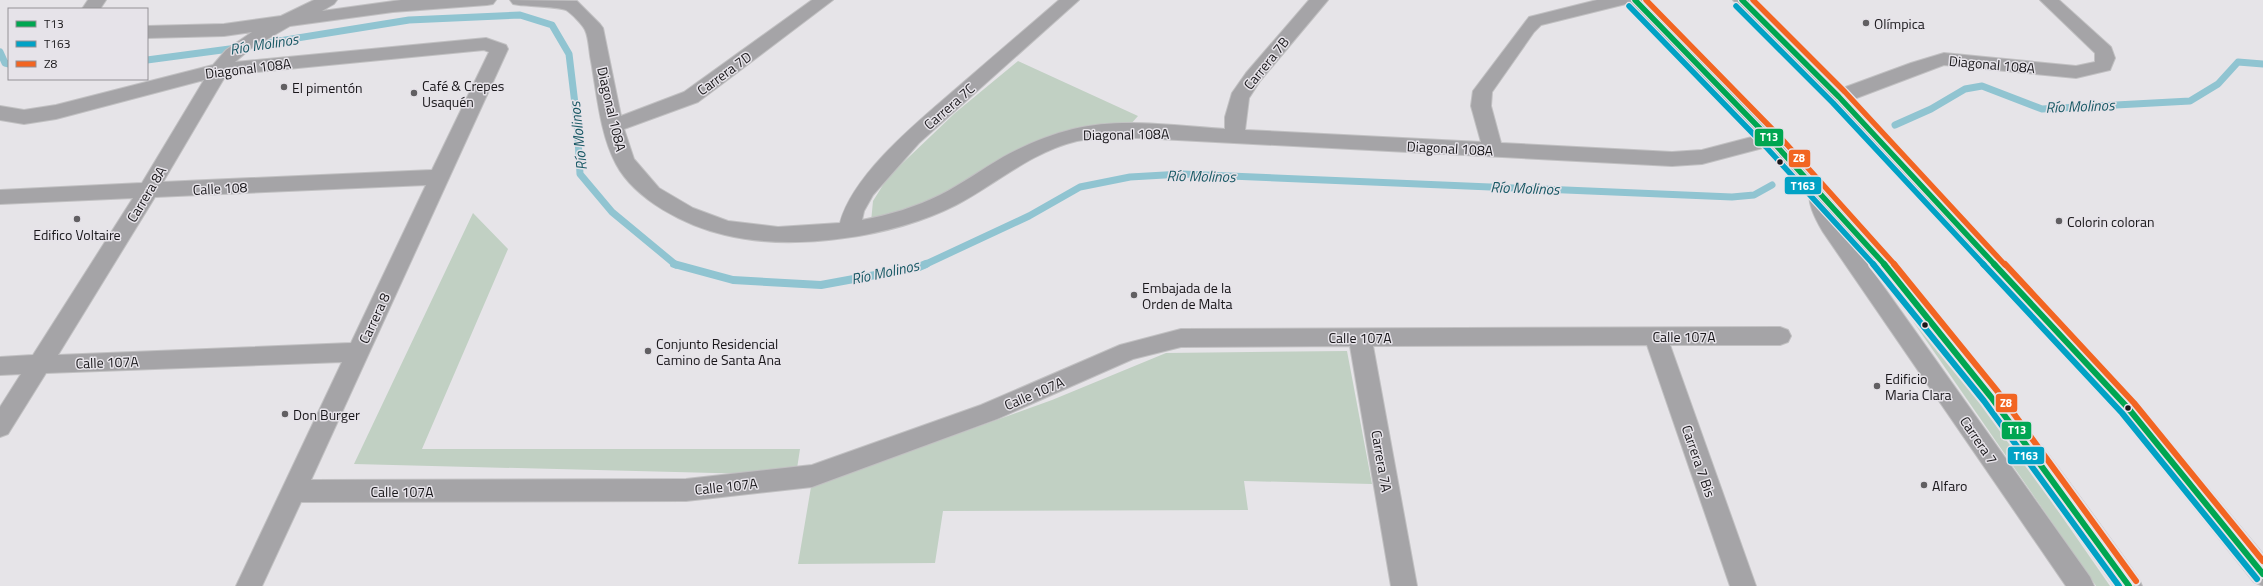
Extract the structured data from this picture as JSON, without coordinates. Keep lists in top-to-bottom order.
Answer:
{
  "streets": {
    "street": [
      "Carrera 7B",
      "Diagonal 108A",
      "Carrera 7D",
      "Carrera 7C",
      "Calle 108",
      "Carrera 8A",
      "Carrera 8",
      "Calle 107A",
      "Carrera 7",
      "Carrera 7A",
      "Carrera 7 Bis"
    ]
  },
  "crossings": [
    ["Carrera 7B", "Diagonal 108A"],
    ["Diagonal 108A", "Carrera 7D"],
    ["Diagonal 108A", "Carrera 7C"],
    ["Diagonal 108A", "Carrera 8A"],
    ["Diagonal 108A", "Carrera 8"],
    ["Calle 108", "Carrera 8A"],
    ["Calle 108", "Carrera 8"],
    ["Carrera 8A", "Calle 107A"],
    ["Carrera 8", "Calle 107A"],
    ["Calle 107A", "Carrera 7A"],
    ["Calle 107A", "Carrera 7 Bis"]
  ],
  "water": ["Río Molinos"],
  "places": [
    "Olímpica",
    "El pimentón",
    "Café & Crepes Usaquén",
    "Edifico Voltaire",
    "Colorin coloran",
    "Embajada de la Orden de Malta",
    "Conjunto Residencial Camino de Santa Ana",
    "Edificio Maria Clara",
    "Don Burger",
    "Alfaro"
  ],
  "lines": ["transit line T13", "transit line Z8", "transit line T163"],
  "legend": ["T13", "T163", "Z8"]
}
